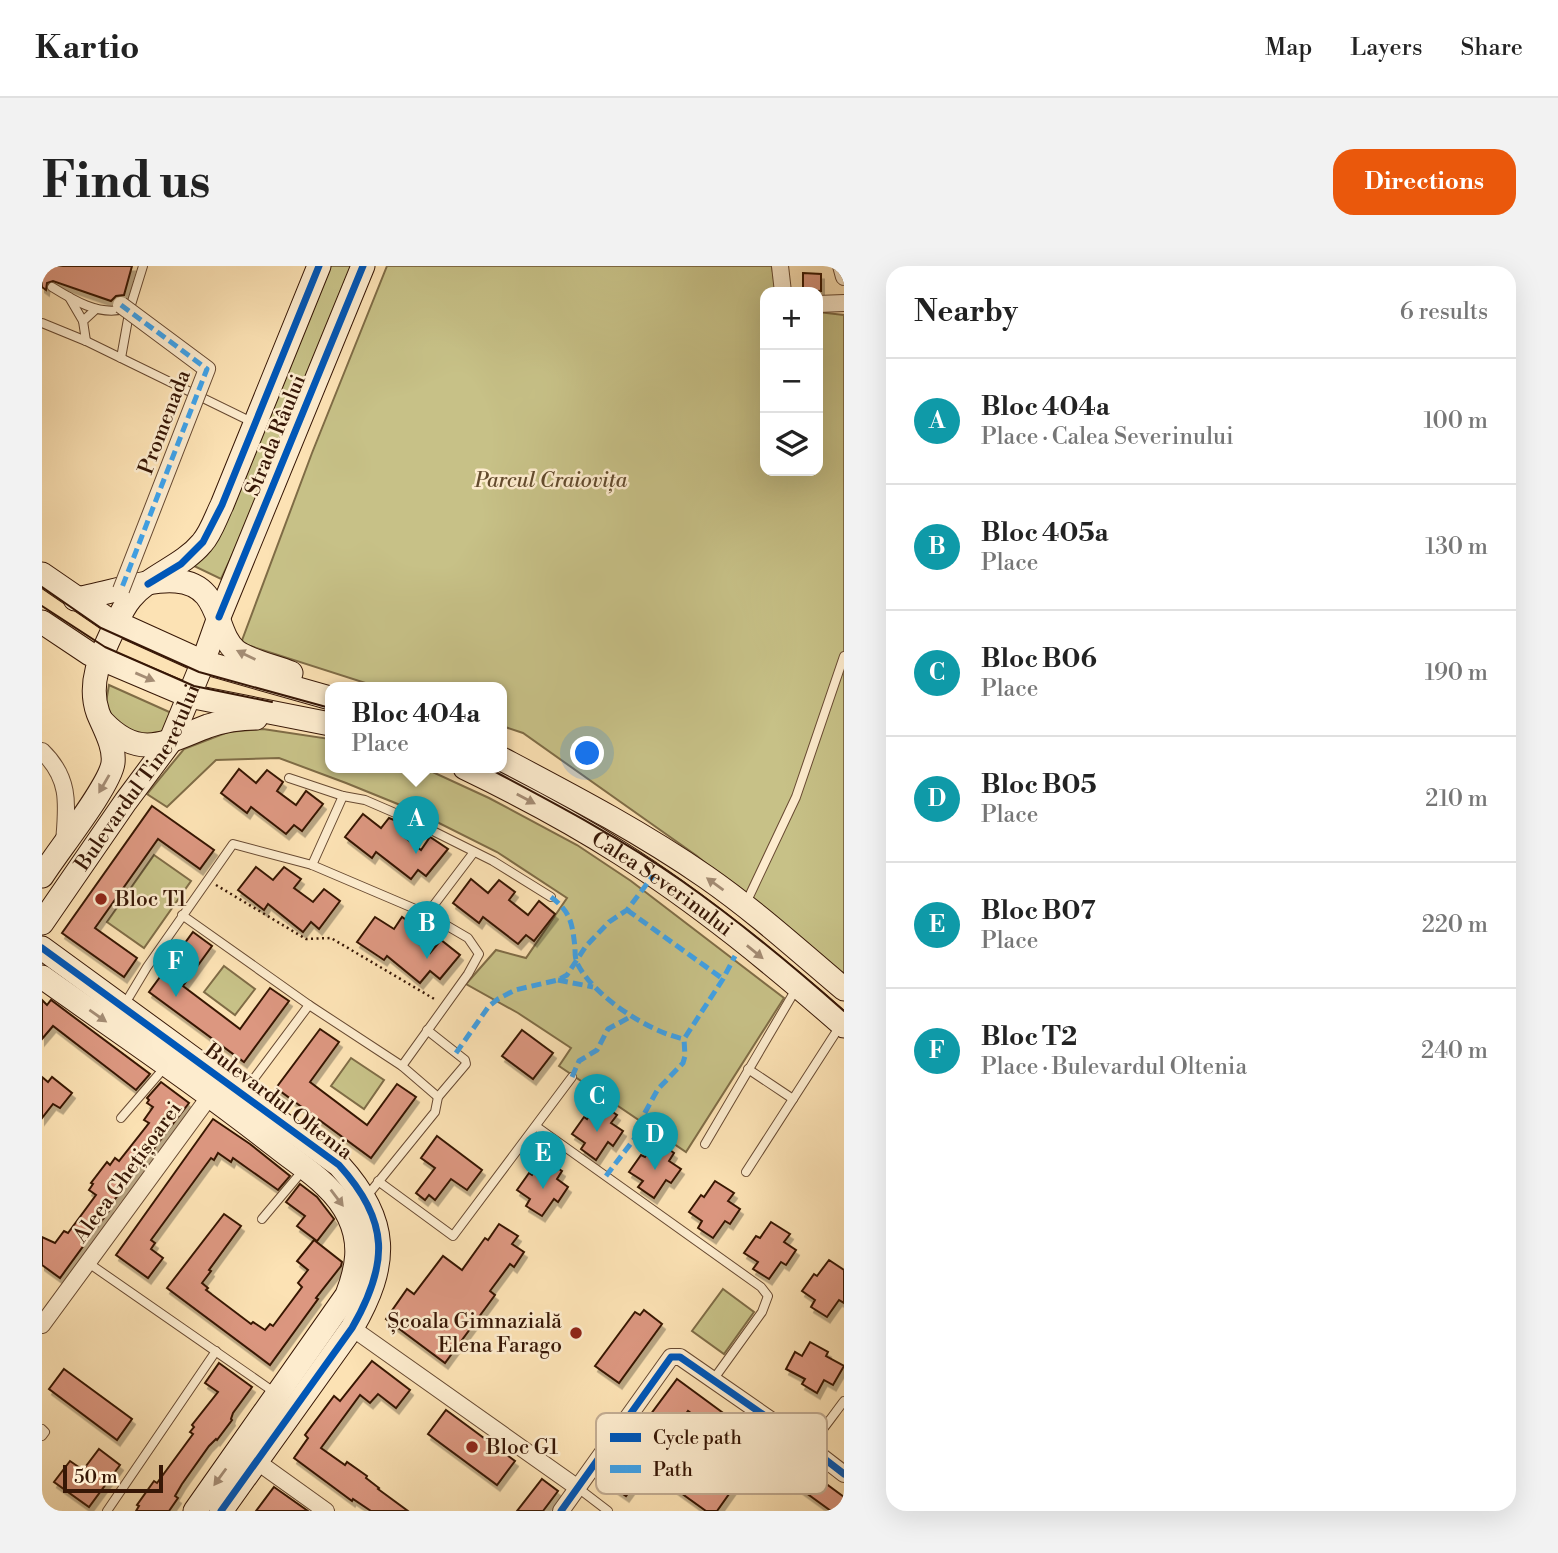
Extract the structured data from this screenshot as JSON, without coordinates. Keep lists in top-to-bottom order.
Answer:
{
  "streets": {
    "main road": [
      "Strada Râului",
      "Bulevardul Tineretului",
      "Calea Severinului",
      "Bulevardul Oltenia"
    ],
    "street": ["Promenada", "Aleea Ghețișoarei"]
  },
  "crossings": [
    ["Strada Râului", "Bulevardul Tineretului"],
    ["Bulevardul Oltenia", "Aleea Ghețișoarei"]
  ],
  "parks": ["Parcul Craiovița"],
  "places": ["Bloc T1", "Școala Gimnazială Elena Farago", "Bloc G1"],
  "legend": ["Cycle path", "Path"],
  "scale_bar": "50 m",
  "page": {
    "header": "Kartio",
    "nav": ["Map", "Layers", "Share"],
    "buttons": "Directions",
    "title": "Find us",
    "heading": ["Nearby", "6 results"],
    "map_buttons": ["+", "−"],
    "list": [
      {
        "mark": "A",
        "name": "Bloc 404a",
        "note": "Place · Calea Severinului",
        "value": "100 m"
      },
      {
        "mark": "B",
        "name": "Bloc 405a",
        "note": "Place",
        "value": "130 m"
      },
      {
        "mark": "C",
        "name": "Bloc B06",
        "note": "Place",
        "value": "190 m"
      },
      {
        "mark": "D",
        "name": "Bloc B05",
        "note": "Place",
        "value": "210 m"
      },
      {
        "mark": "E",
        "name": "Bloc B07",
        "note": "Place",
        "value": "220 m"
      },
      {
        "mark": "F",
        "name": "Bloc T2",
        "note": "Place · Bulevardul Oltenia",
        "value": "240 m"
      }
    ],
    "popup": ["Bloc 404a", "Place"],
    "pins": [
      "A",
      "B",
      "F",
      "C",
      "D",
      "E"
    ],
    "scale": "50 m"
  }
}
